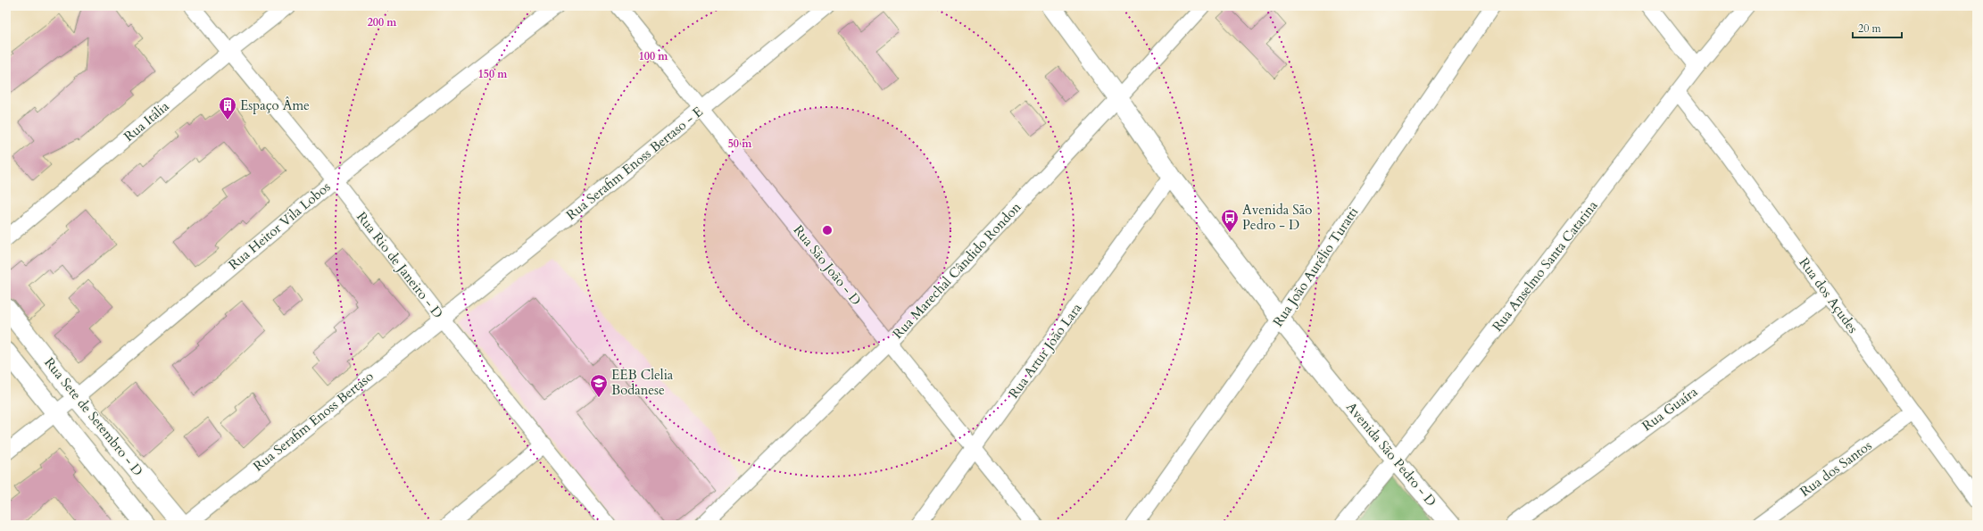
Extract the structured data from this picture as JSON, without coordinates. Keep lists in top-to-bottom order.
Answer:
{
  "streets": {
    "street": [
      "Rua Itália",
      "Rua Serafim Enoss Bertaso - E",
      "Rua Heitor Vila Lobos",
      "Rua Rio de Janeiro - D",
      "Rua São João - D",
      "Rua Anselmo Santa Catarina",
      "Rua João Aurélio Turatti",
      "Rua Marechal Cândido Rondon",
      "Rua dos Açudes",
      "Rua Artur João Lara",
      "Rua Guaíra",
      "Rua Sete de Setembro - D",
      "Rua Serafim Enoss Bertaso",
      "Avenida São Pedro - D",
      "Rua dos Santos"
    ]
  },
  "crossings": [
    ["Rua Itália", "Rua Rio de Janeiro - D"],
    ["Rua Serafim Enoss Bertaso - E", "Rua Rio de Janeiro - D"],
    ["Rua Serafim Enoss Bertaso - E", "Rua São João - D"],
    ["Rua Serafim Enoss Bertaso - E", "Rua Serafim Enoss Bertaso"],
    ["Rua Heitor Vila Lobos", "Rua Rio de Janeiro - D"],
    ["Rua Heitor Vila Lobos", "Rua Sete de Setembro - D"],
    ["Rua Rio de Janeiro - D", "Rua Serafim Enoss Bertaso"],
    ["Rua São João - D", "Rua Marechal Cândido Rondon"],
    ["Rua São João - D", "Rua Artur João Lara"],
    ["Rua Anselmo Santa Catarina", "Rua dos Açudes"],
    ["Rua Anselmo Santa Catarina", "Avenida São Pedro - D"],
    ["Rua João Aurélio Turatti", "Avenida São Pedro - D"],
    ["Rua Marechal Cândido Rondon", "Avenida São Pedro - D"],
    ["Rua dos Açudes", "Rua Guaíra"],
    ["Rua dos Açudes", "Rua dos Santos"],
    ["Rua Artur João Lara", "Avenida São Pedro - D"]
  ],
  "places": {
    "building": ["Espaço Âme"],
    "bus stop": ["Avenida São Pedro - D"],
    "school or university": ["EEB Clelia Bodanese"]
  },
  "scale_bar": "20 m",
  "rings": [
    "200 m",
    "100 m",
    "150 m",
    "50 m"
  ]
}
